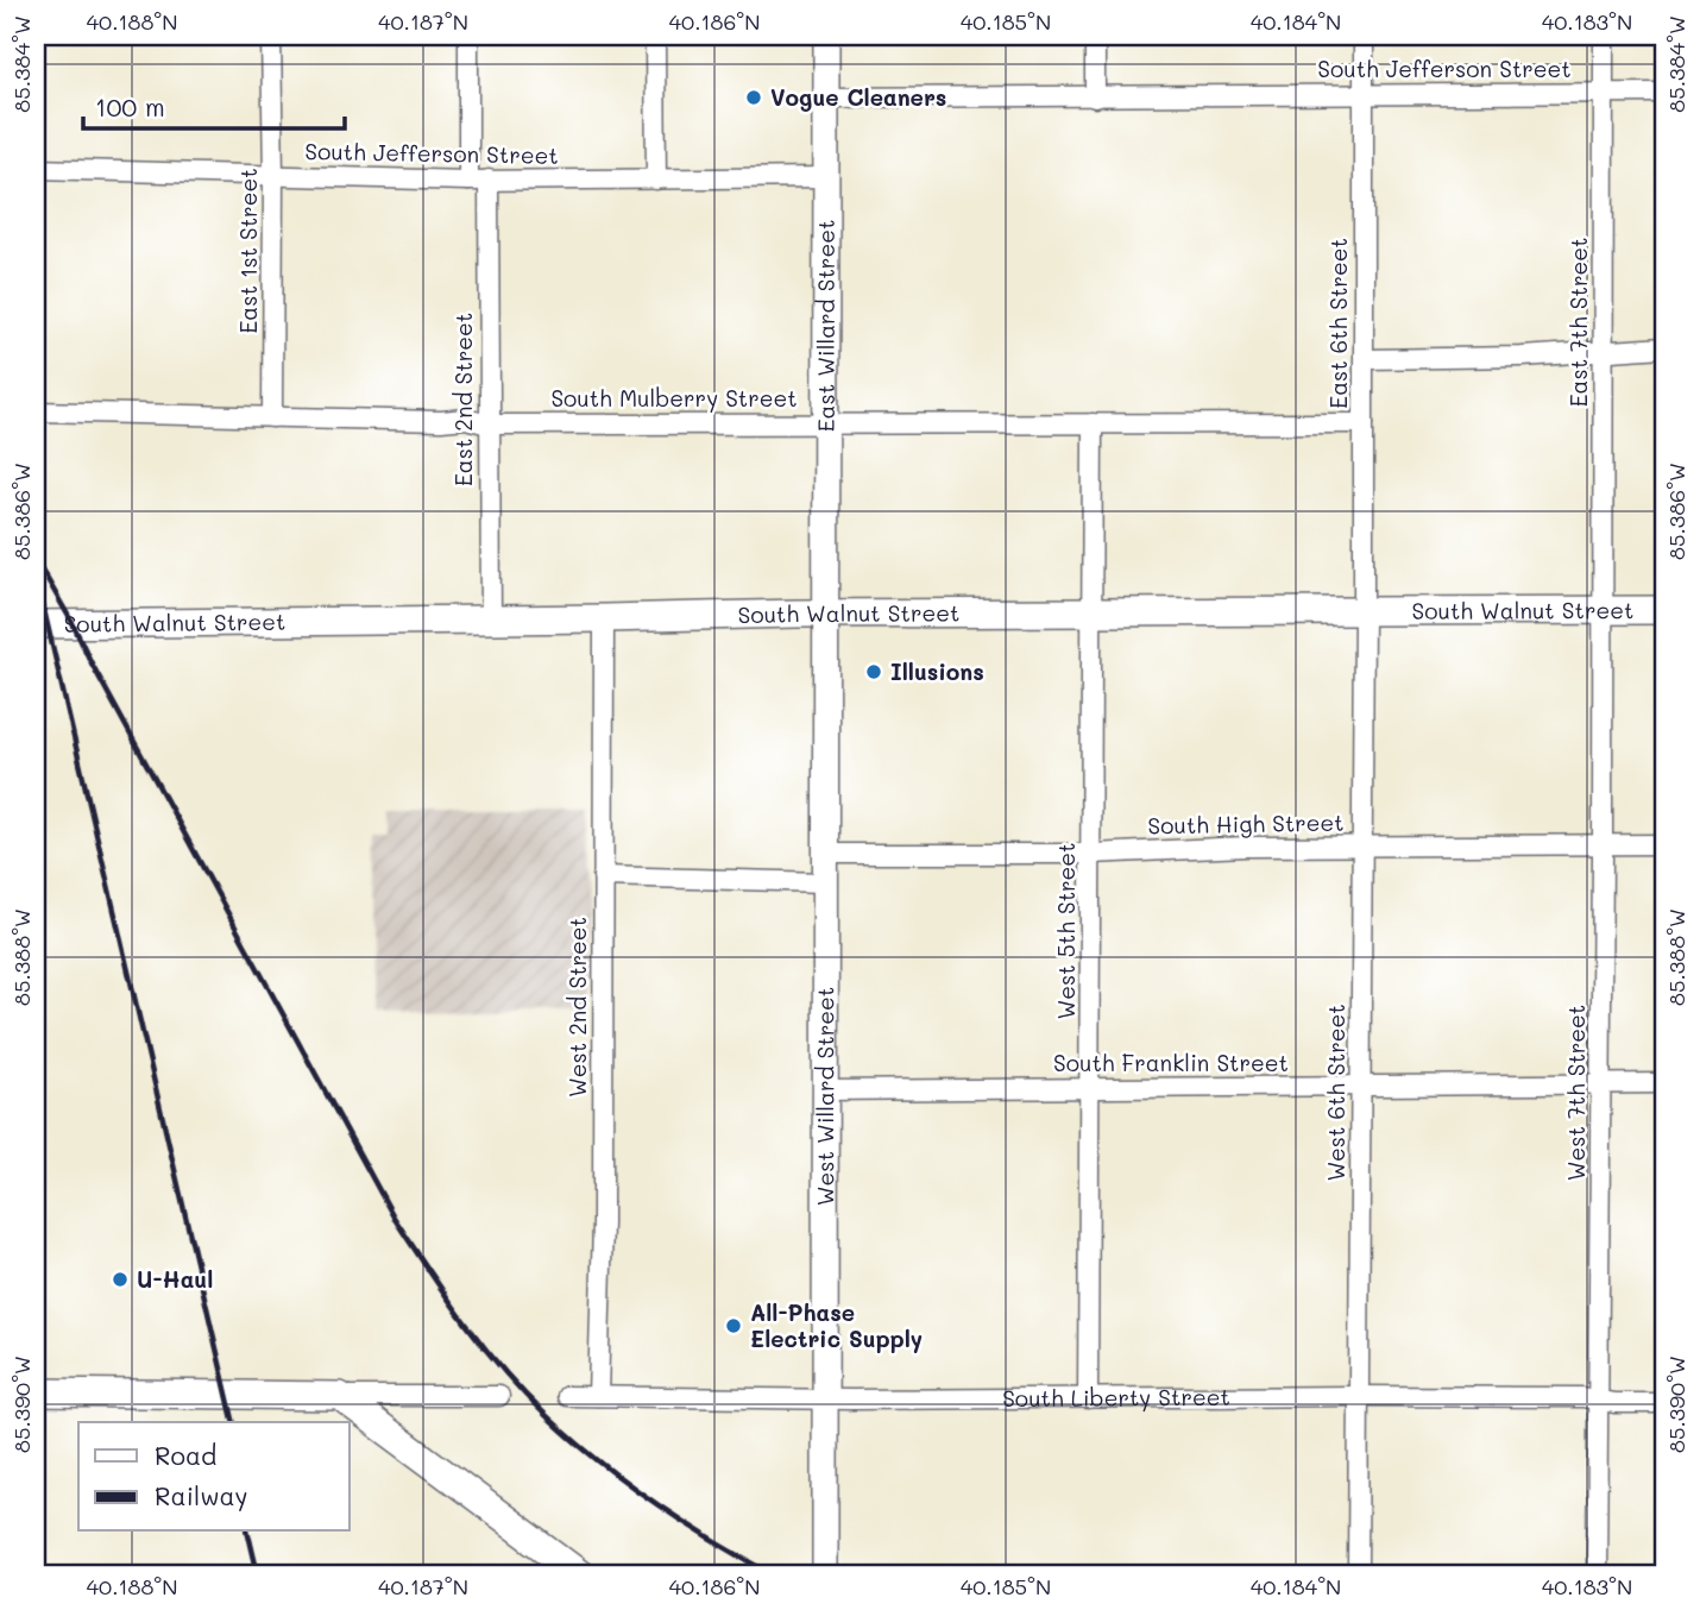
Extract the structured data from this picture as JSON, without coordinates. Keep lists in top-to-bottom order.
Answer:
{
  "streets": {
    "main road": ["South Walnut Street"],
    "street": [
      "South Jefferson Street",
      "East 1st Street",
      "East 7th Street",
      "East 6th Street",
      "East Willard Street",
      "South Mulberry Street",
      "East 2nd Street",
      "South High Street",
      "West 5th Street",
      "West 2nd Street",
      "South Franklin Street",
      "West 6th Street",
      "West 7th Street",
      "West Willard Street",
      "South Liberty Street"
    ]
  },
  "crossings": [
    ["South Jefferson Street", "East 1st Street"],
    ["South Jefferson Street", "East 7th Street"],
    ["South Jefferson Street", "East 6th Street"],
    ["South Jefferson Street", "East Willard Street"],
    ["South Jefferson Street", "East 2nd Street"],
    ["East 1st Street", "South Mulberry Street"],
    ["East 7th Street", "South Walnut Street"],
    ["East 7th Street", "West 7th Street"],
    ["East 6th Street", "South Mulberry Street"],
    ["East 6th Street", "South Walnut Street"],
    ["East 6th Street", "West 6th Street"],
    ["East Willard Street", "South Mulberry Street"],
    ["East Willard Street", "South Walnut Street"],
    ["East Willard Street", "West Willard Street"],
    ["South Mulberry Street", "East 2nd Street"],
    ["South Mulberry Street", "West 5th Street"],
    ["East 2nd Street", "South Walnut Street"],
    ["South Walnut Street", "West 5th Street"],
    ["South Walnut Street", "West 2nd Street"],
    ["South Walnut Street", "West 6th Street"],
    ["South Walnut Street", "West 7th Street"],
    ["South Walnut Street", "West Willard Street"],
    ["South High Street", "West 5th Street"],
    ["South High Street", "West 6th Street"],
    ["South High Street", "West 7th Street"],
    ["South High Street", "West Willard Street"],
    ["West 5th Street", "South Franklin Street"],
    ["West 5th Street", "South Liberty Street"],
    ["West 2nd Street", "South Liberty Street"],
    ["South Franklin Street", "West 6th Street"],
    ["South Franklin Street", "West 7th Street"],
    ["South Franklin Street", "West Willard Street"],
    ["West 6th Street", "South Liberty Street"],
    ["West 7th Street", "South Liberty Street"],
    ["West Willard Street", "South Liberty Street"]
  ],
  "places": [
    "Vogue Cleaners",
    "Illusions",
    "U-Haul",
    "All-Phase Electric Supply"
  ],
  "legend": ["Road", "Railway"],
  "scale_bar": "100 m",
  "coordinates": [
    "40.188°N",
    "40.187°N",
    "40.186°N",
    "40.185°N",
    "40.184°N",
    "40.183°N",
    "85.384°W",
    "85.386°W",
    "85.388°W",
    "85.390°W"
  ]
}
